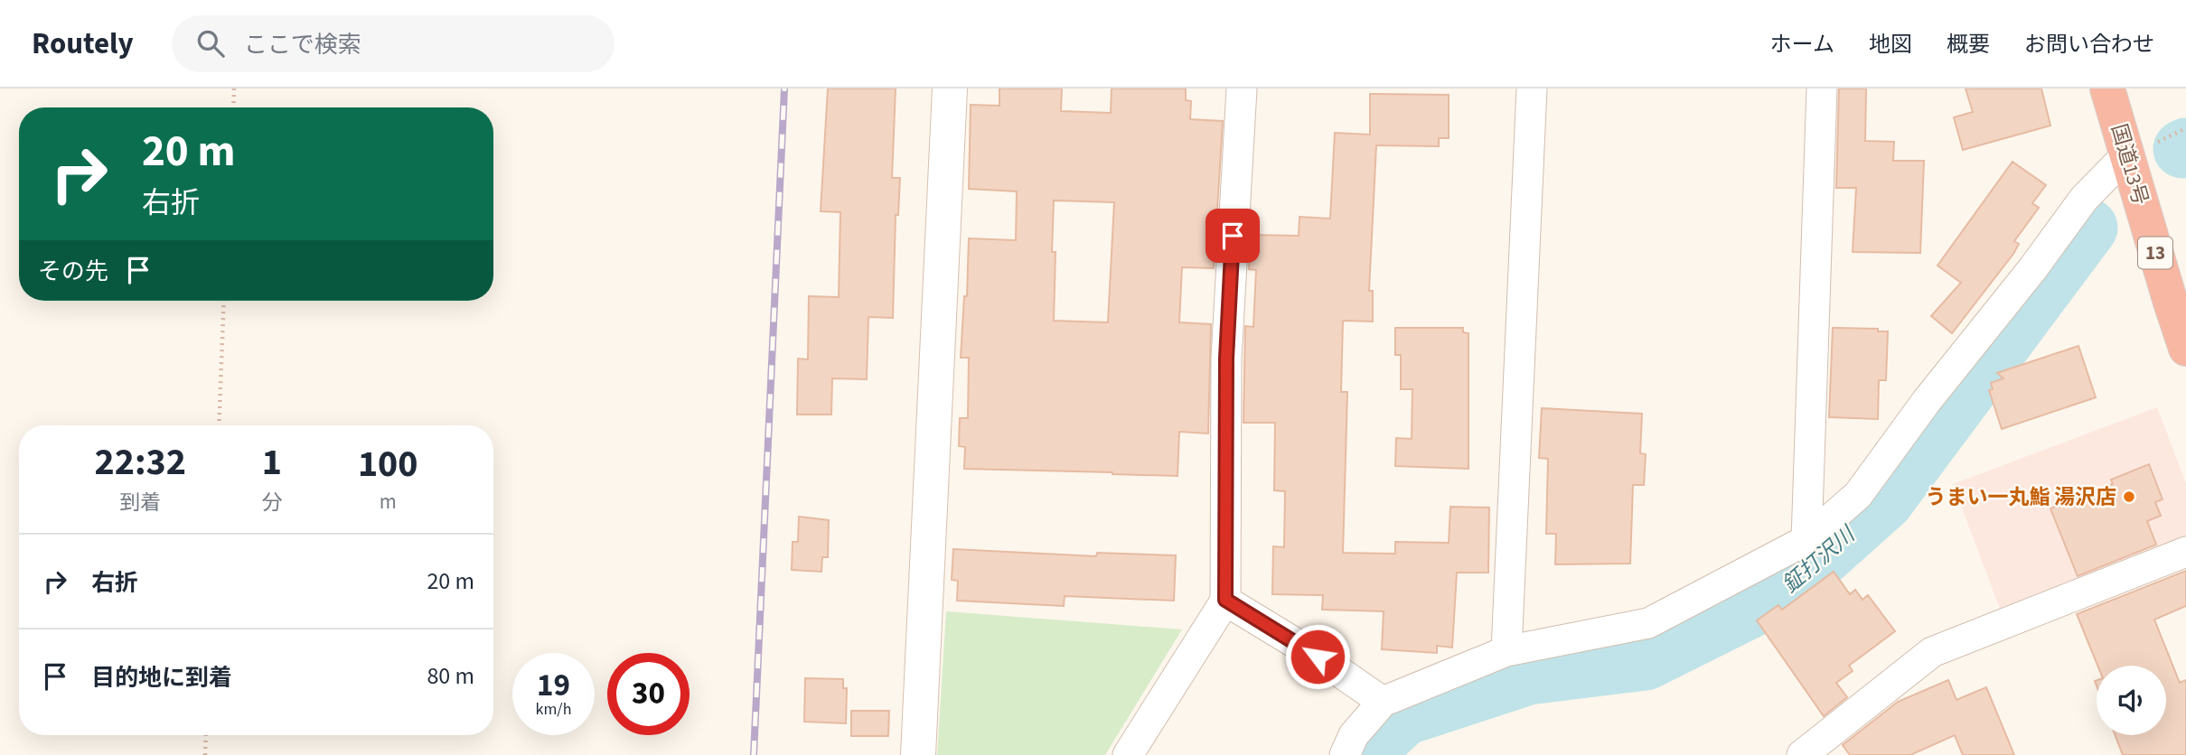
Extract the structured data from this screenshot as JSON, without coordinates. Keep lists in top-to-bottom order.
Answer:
{
  "streets": {
    "highway": ["国道13号", "13"]
  },
  "water": ["鉦打沢川"],
  "places": ["うまい一丸鮨 湯沢店"],
  "page": {
    "header": "Routely",
    "search": "ここで検索",
    "nav": [
      "ホーム",
      "地図",
      "概要",
      "お問い合わせ"
    ],
    "turn": ["20 m", "右折"],
    "then": "その先",
    "eta": [
      "22:32",
      "到着",
      "1",
      "分",
      "100",
      "m"
    ],
    "list": [
      {
        "name": "右折",
        "value": "20 m"
      },
      {
        "name": "目的地に到着",
        "value": "80 m"
      }
    ],
    "speed": "19 km/h",
    "limit": "30"
  }
}
